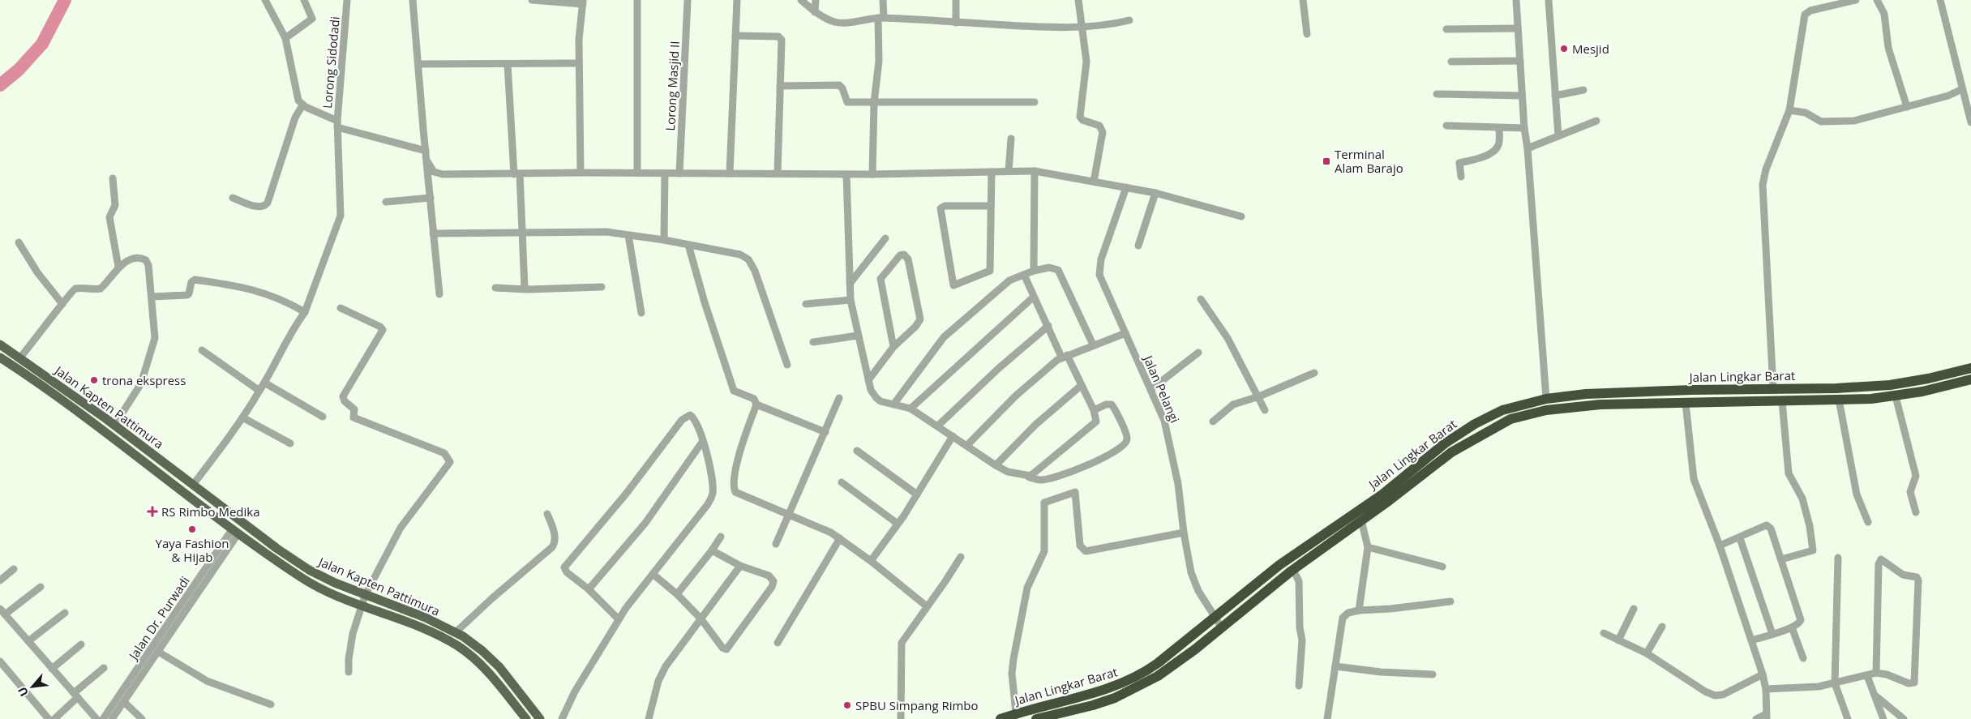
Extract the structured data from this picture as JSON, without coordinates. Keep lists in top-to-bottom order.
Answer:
{
  "streets": {
    "highway": ["Jalan Lingkar Barat"],
    "main road": ["Jalan Kapten Pattimura"],
    "street": [
      "Lorong Sidodadi",
      "Lorong Masjid II",
      "Jalan Pelangi",
      "Jalan Dr. Purwadi"
    ]
  },
  "crossings": [
    ["Lorong Sidodadi", "Jalan Kapten Pattimura"],
    ["Jalan Lingkar Barat", "Jalan Pelangi"],
    ["Jalan Kapten Pattimura", "Jalan Dr. Purwadi"]
  ],
  "places": {
    "other": [
      "Mesjid",
      "trona ekspress",
      "Yaya Fashion & Hijab",
      "SPBU Simpang Rimbo"
    ],
    "transit": ["Terminal Alam Barajo"],
    "health": ["RS Rimbo Medika"]
  },
  "north": "bottom left"
}
